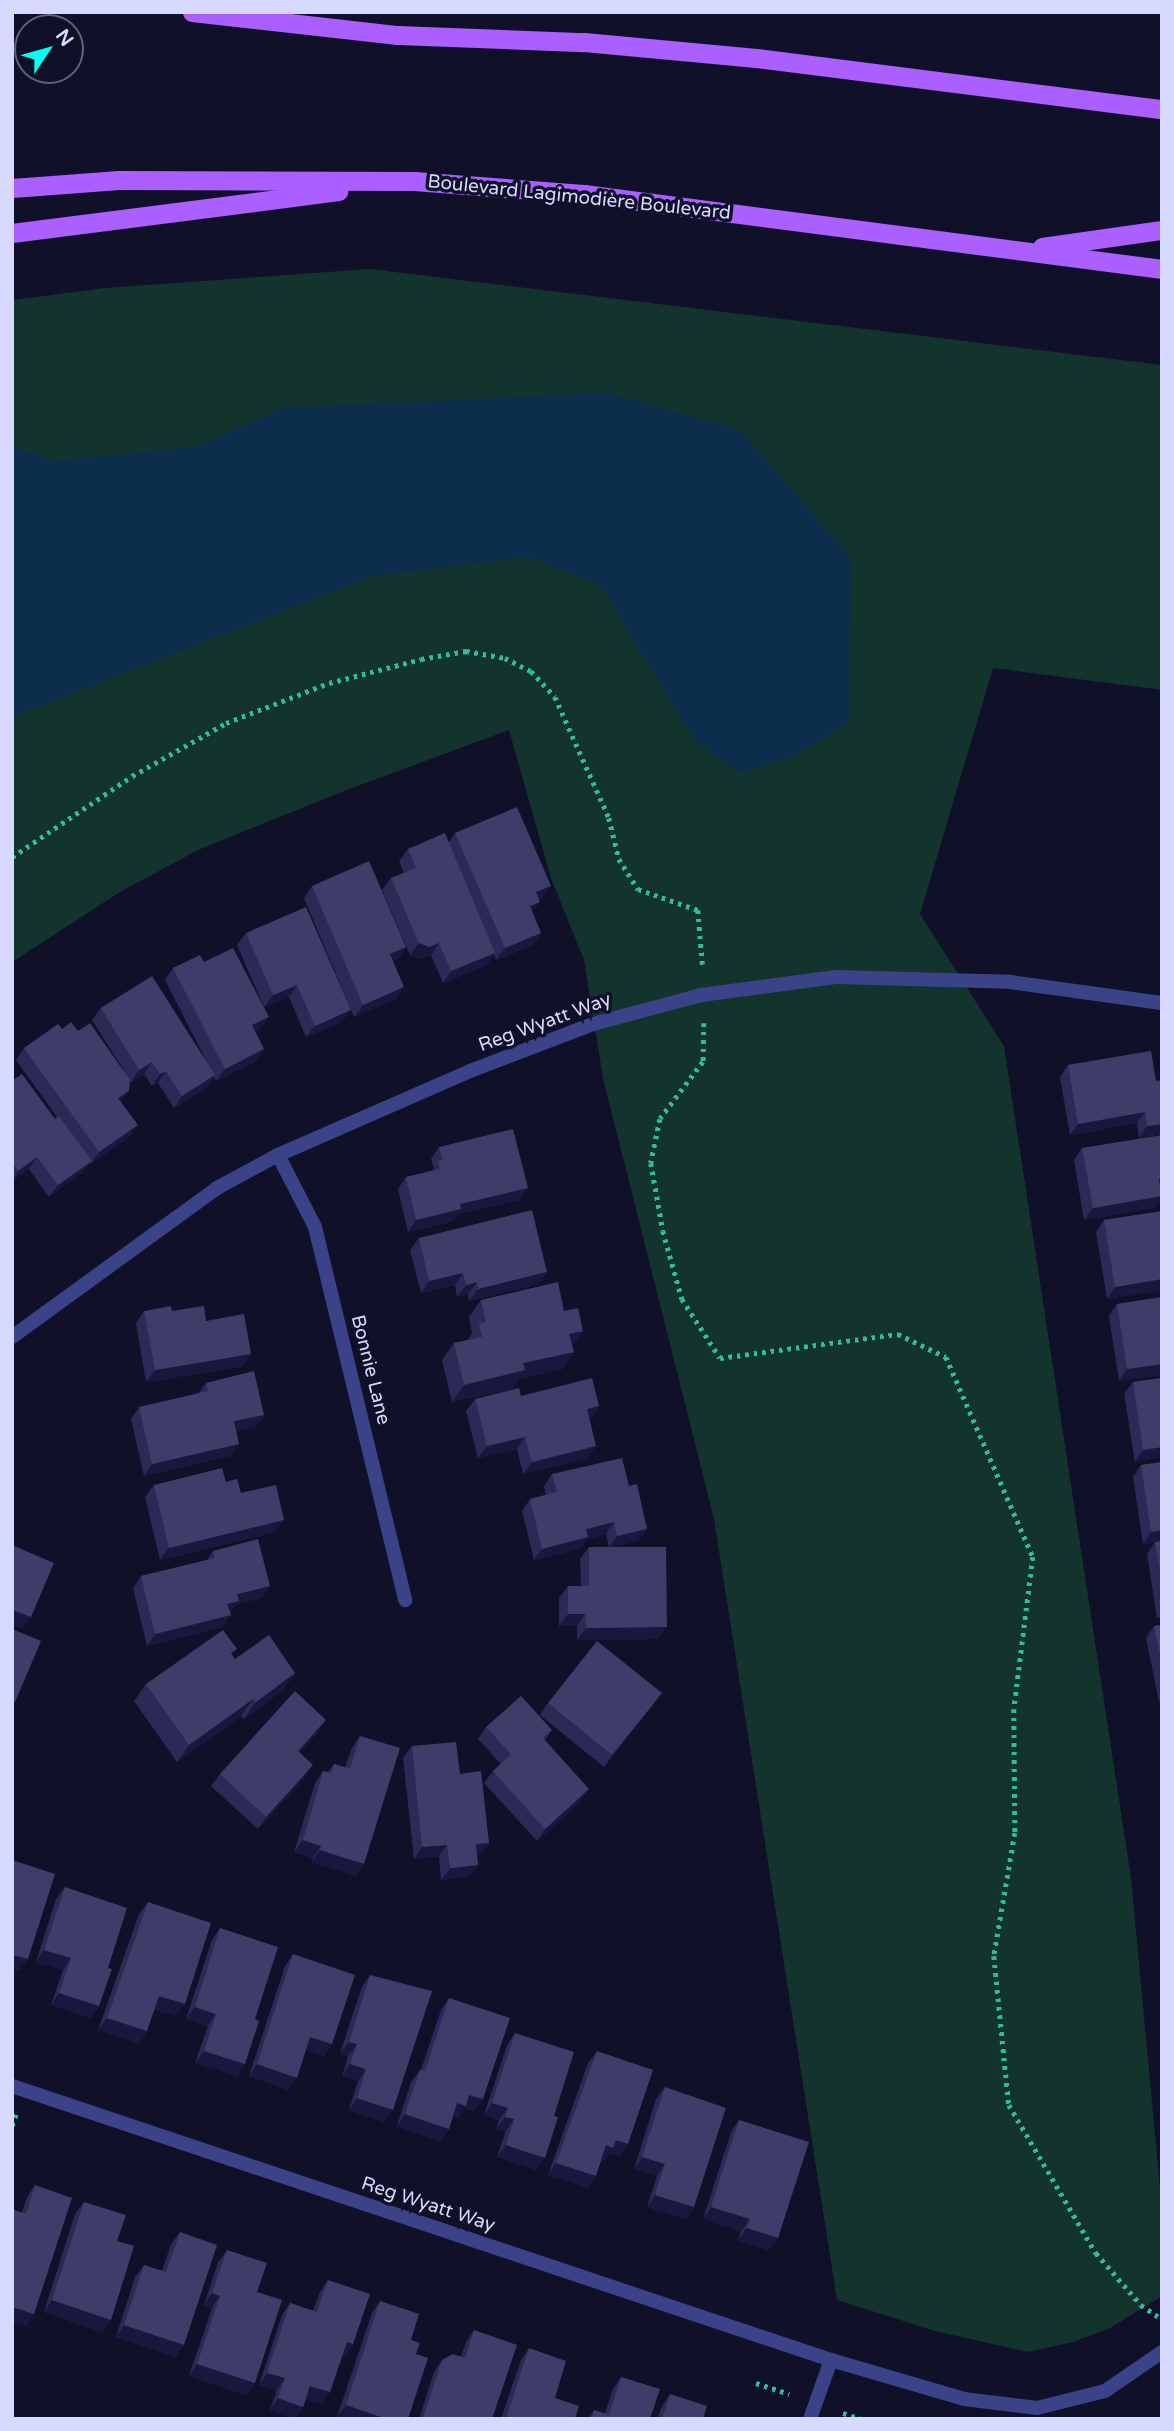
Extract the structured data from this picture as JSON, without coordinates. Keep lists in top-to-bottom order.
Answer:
{
  "streets": {
    "main road": ["Boulevard Lagimodière Boulevard"],
    "street": ["Reg Wyatt Way", "Bonnie Lane"]
  },
  "crossings": [
    ["Reg Wyatt Way", "Bonnie Lane"]
  ],
  "north": "top right"
}
